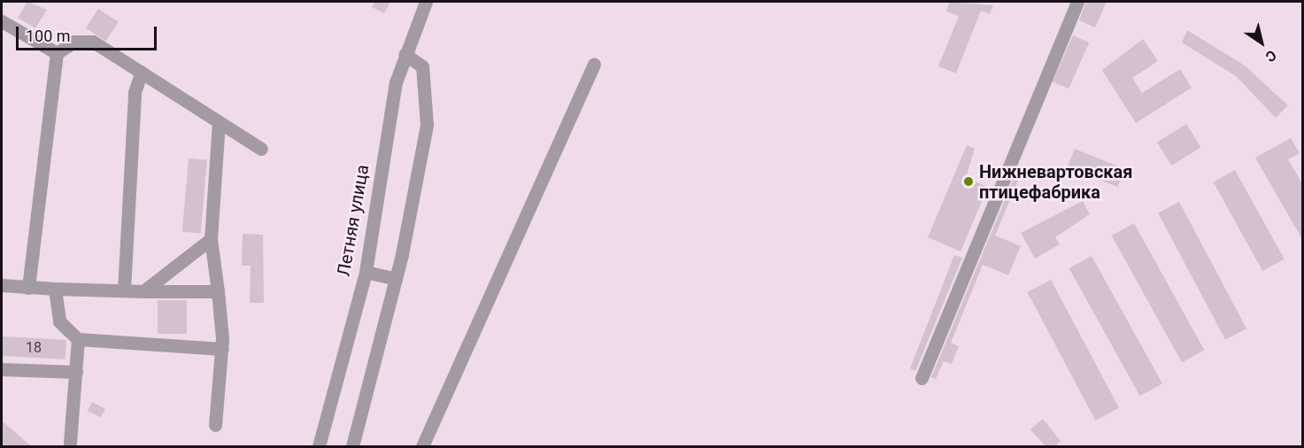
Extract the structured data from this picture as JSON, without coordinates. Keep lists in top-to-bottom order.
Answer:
{
  "streets": {
    "street": ["Летняя улица"]
  },
  "places": ["Нижневартовская птицефабрика"],
  "house_numbers": ["18"],
  "scale_bar": "100 m",
  "north": "bottom right"
}
